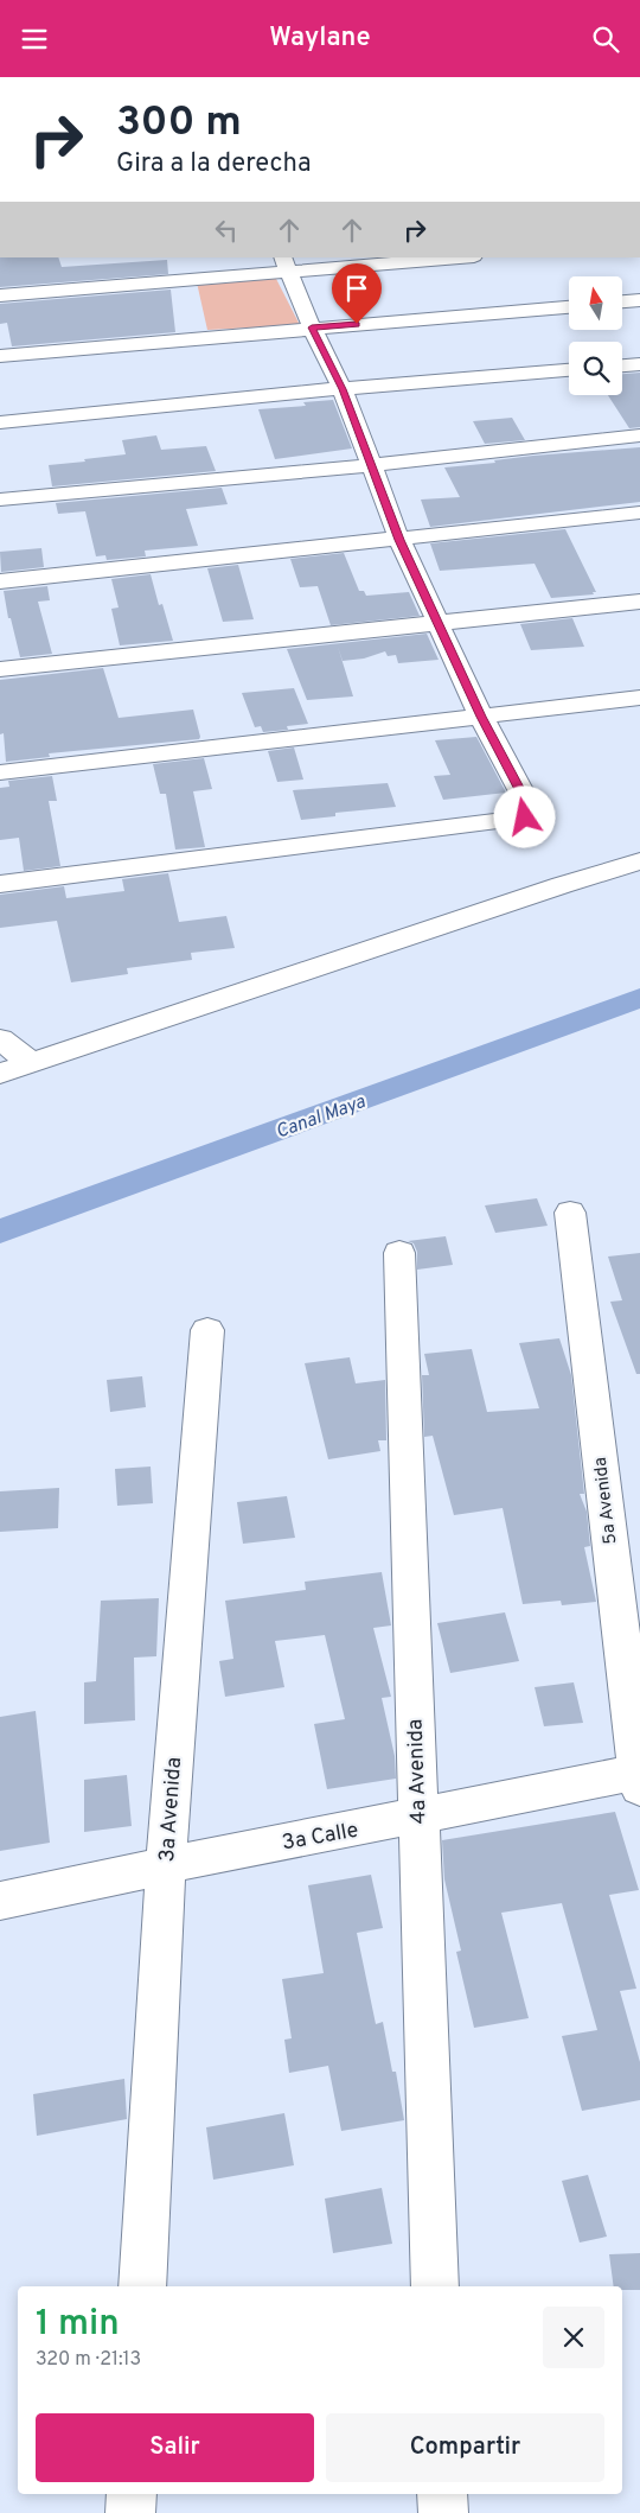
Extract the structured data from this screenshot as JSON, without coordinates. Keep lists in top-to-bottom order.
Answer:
{
  "streets": {
    "street": [
      "5a Avenida",
      "4a Avenida",
      "3a Avenida",
      "3a Calle"
    ]
  },
  "crossings": [
    ["5a Avenida", "3a Calle"],
    ["4a Avenida", "3a Calle"],
    ["3a Avenida", "3a Calle"]
  ],
  "water": ["Canal Maya"],
  "north": "top",
  "page": {
    "header": "Waylane",
    "turn": ["300 m", "Gira a la derecha"],
    "heading": ["1 min", "320 m · 21:13"],
    "buttons": ["Salir", "Compartir"]
  }
}
